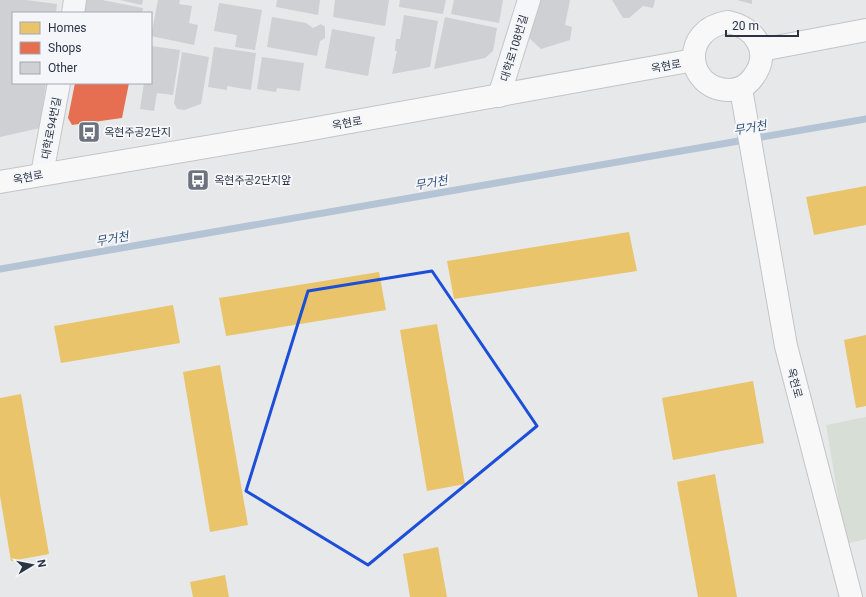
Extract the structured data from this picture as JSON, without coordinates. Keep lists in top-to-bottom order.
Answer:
{
  "streets": {
    "main road": ["옥현로"],
    "street": ["대학로108번길", "대학로94번길"]
  },
  "crossings": [
    ["대학로108번길", "옥현로"],
    ["옥현로", "대학로94번길"]
  ],
  "water": ["무거천"],
  "places": {
    "bus stop": ["옥현주공2단지", "옥현주공2단지앞"]
  },
  "legend": ["Homes", "Shops", "Other"],
  "scale_bar": "20 m",
  "north": "right"
}
